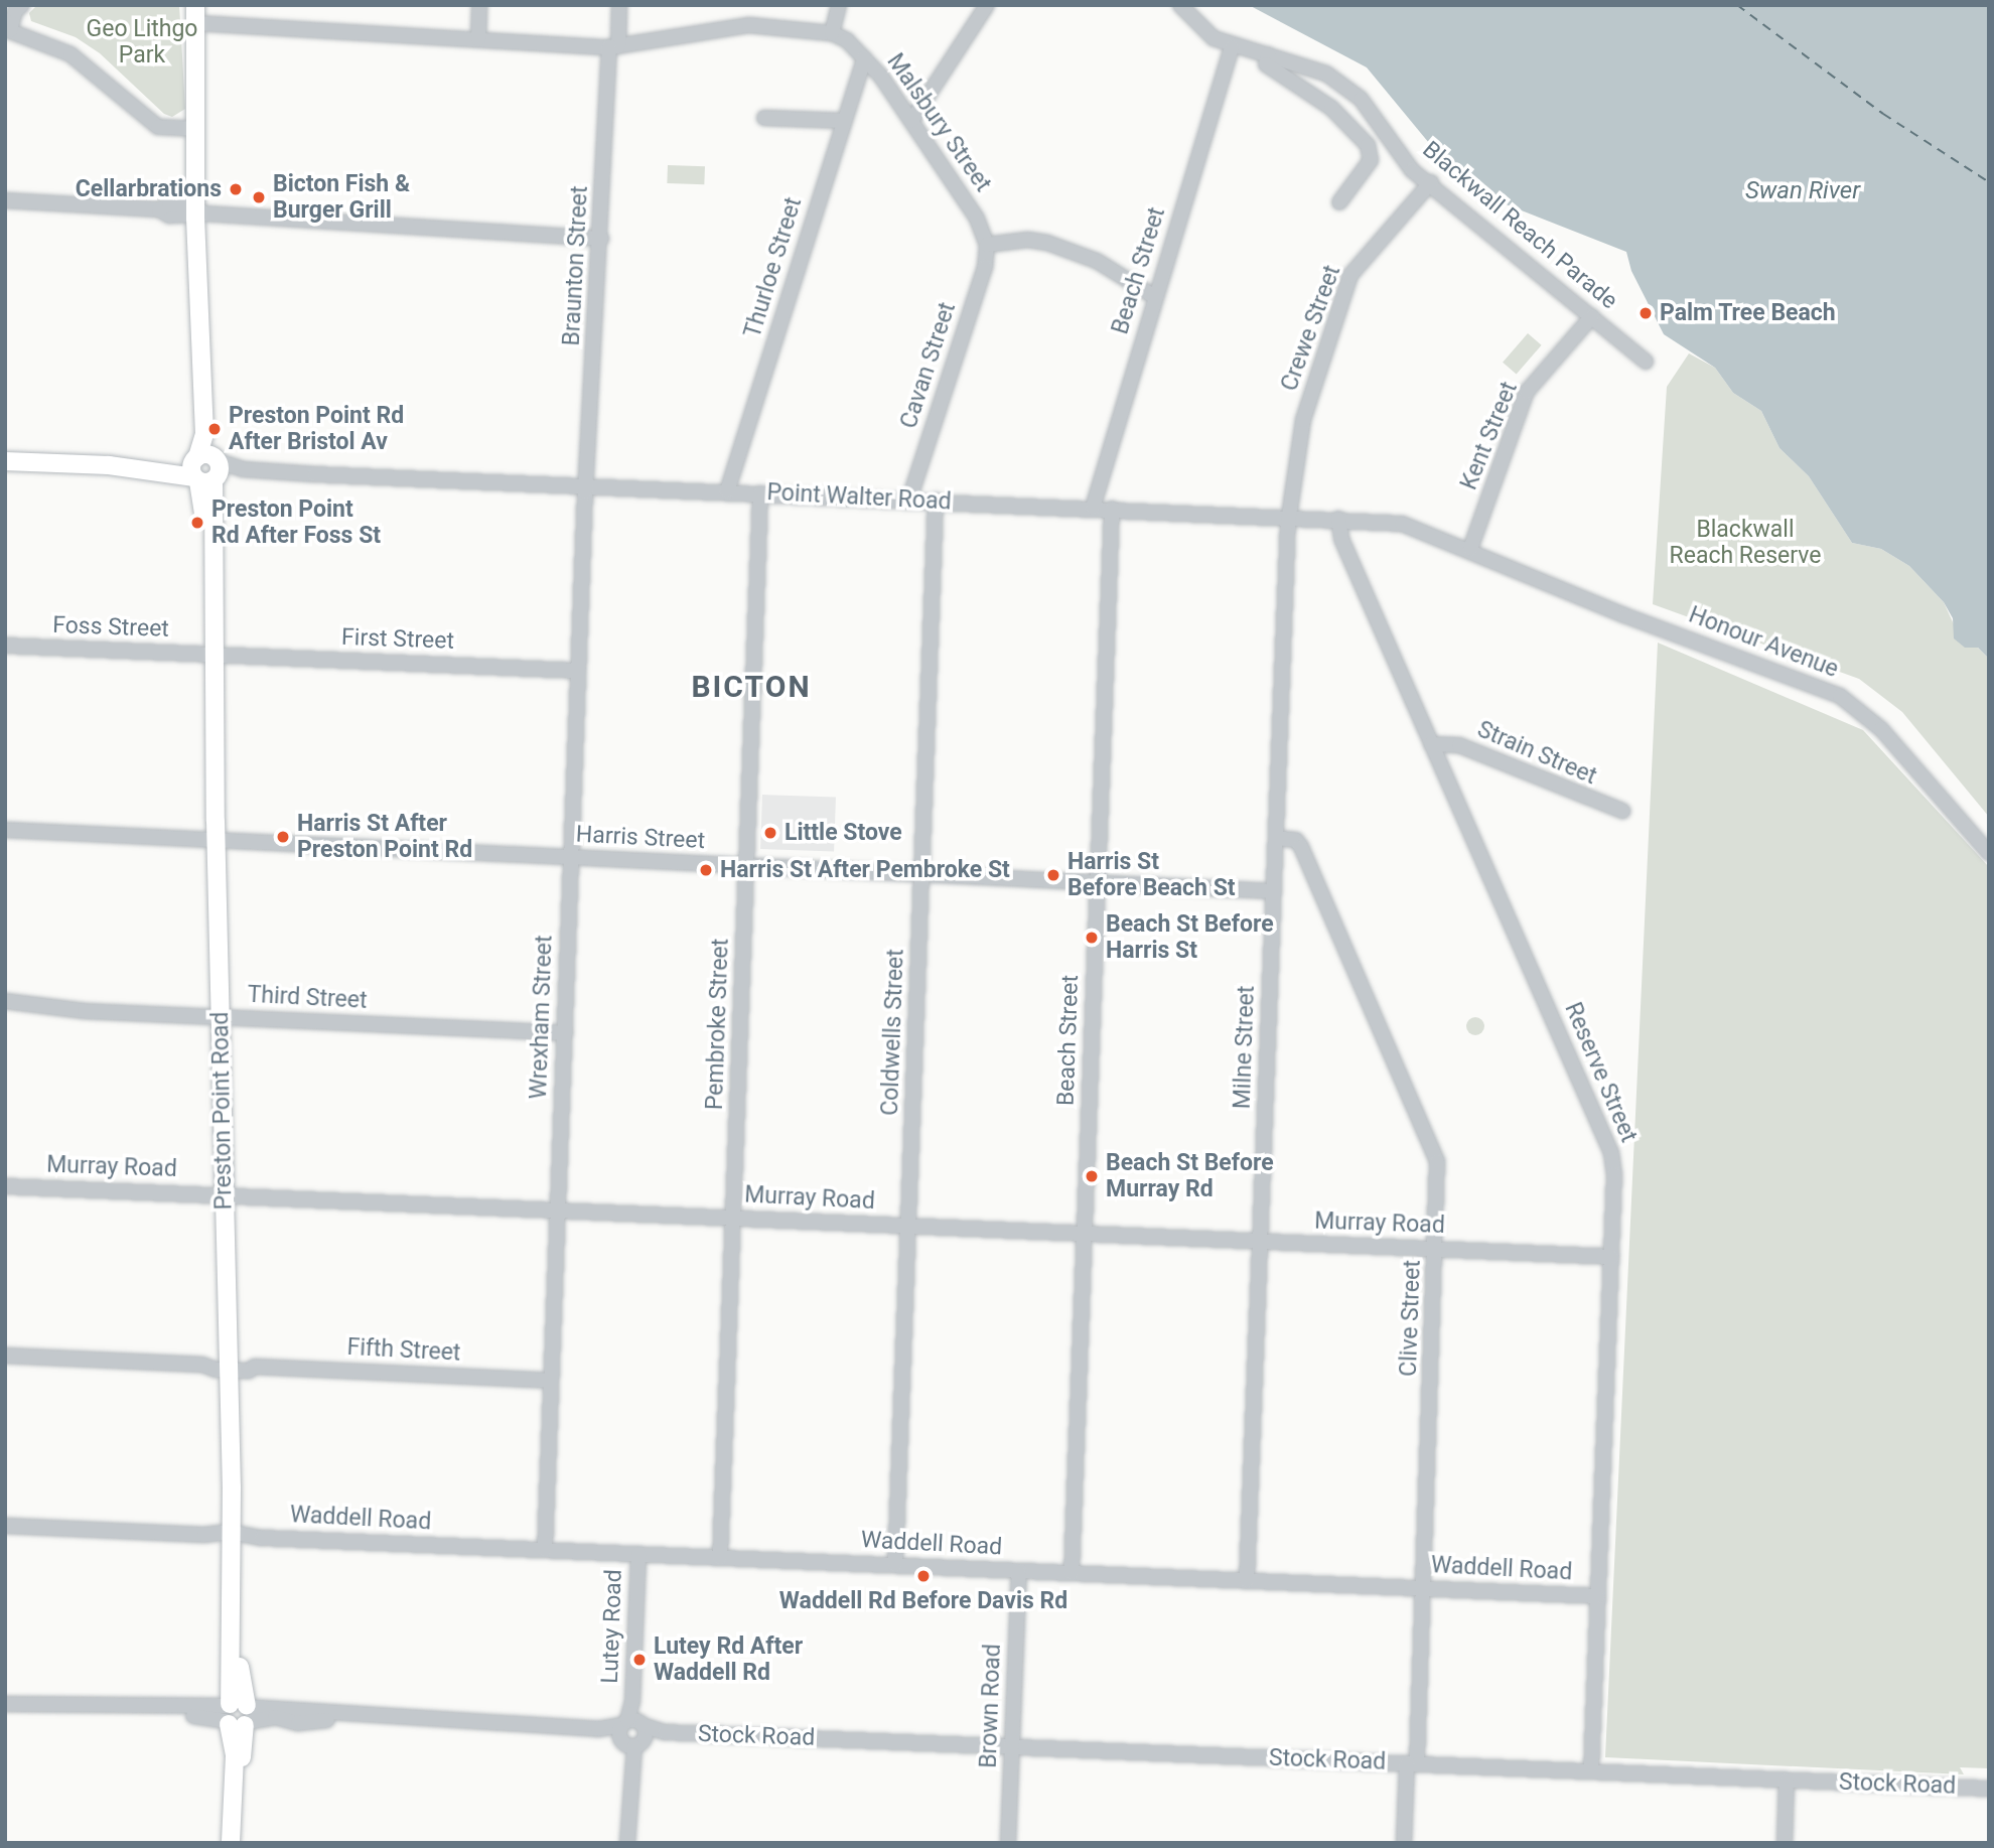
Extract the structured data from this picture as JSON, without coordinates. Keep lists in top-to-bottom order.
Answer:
{
  "streets": {
    "main road": ["Point Walter Road", "Preston Point Road"],
    "street": [
      "Malsbury Street",
      "Blackwall Reach Parade",
      "Braunton Street",
      "Thurloe Street",
      "Beach Street",
      "Crewe Street",
      "Cavan Street",
      "Kent Street",
      "Foss Street",
      "First Street",
      "Honour Avenue",
      "Strain Street",
      "Harris Street",
      "Third Street",
      "Wrexham Street",
      "Pembroke Street",
      "Coldwells Street",
      "Milne Street",
      "Reserve Street",
      "Murray Road",
      "Clive Street",
      "Fifth Street",
      "Waddell Road",
      "Lutey Road",
      "Brown Road",
      "Stock Road"
    ]
  },
  "crossings": [
    ["Malsbury Street", "Thurloe Street"],
    ["Malsbury Street", "Cavan Street"],
    ["Blackwall Reach Parade", "Beach Street"],
    ["Blackwall Reach Parade", "Crewe Street"],
    ["Blackwall Reach Parade", "Kent Street"],
    ["Braunton Street", "Point Walter Road"],
    ["Braunton Street", "Wrexham Street"],
    ["Thurloe Street", "Point Walter Road"],
    ["Beach Street", "Point Walter Road"],
    ["Beach Street", "Harris Street"],
    ["Beach Street", "Murray Road"],
    ["Beach Street", "Waddell Road"],
    ["Crewe Street", "Point Walter Road"],
    ["Crewe Street", "Milne Street"],
    ["Cavan Street", "Point Walter Road"],
    ["Kent Street", "Point Walter Road"],
    ["Kent Street", "Honour Avenue"],
    ["Point Walter Road", "Honour Avenue"],
    ["Point Walter Road", "Wrexham Street"],
    ["Point Walter Road", "Pembroke Street"],
    ["Point Walter Road", "Coldwells Street"],
    ["Point Walter Road", "Milne Street"],
    ["Point Walter Road", "Reserve Street"],
    ["Point Walter Road", "Preston Point Road"],
    ["Foss Street", "First Street"],
    ["Foss Street", "Preston Point Road"],
    ["First Street", "Wrexham Street"],
    ["First Street", "Preston Point Road"],
    ["Strain Street", "Reserve Street"],
    ["Harris Street", "Wrexham Street"],
    ["Harris Street", "Pembroke Street"],
    ["Harris Street", "Coldwells Street"],
    ["Harris Street", "Milne Street"],
    ["Harris Street", "Preston Point Road"],
    ["Third Street", "Wrexham Street"],
    ["Third Street", "Preston Point Road"],
    ["Wrexham Street", "Murray Road"],
    ["Wrexham Street", "Fifth Street"],
    ["Wrexham Street", "Waddell Road"],
    ["Pembroke Street", "Murray Road"],
    ["Pembroke Street", "Waddell Road"],
    ["Coldwells Street", "Murray Road"],
    ["Coldwells Street", "Waddell Road"],
    ["Milne Street", "Murray Road"],
    ["Milne Street", "Clive Street"],
    ["Milne Street", "Waddell Road"],
    ["Reserve Street", "Murray Road"],
    ["Reserve Street", "Waddell Road"],
    ["Reserve Street", "Stock Road"],
    ["Preston Point Road", "Murray Road"],
    ["Preston Point Road", "Fifth Street"],
    ["Preston Point Road", "Waddell Road"],
    ["Preston Point Road", "Stock Road"],
    ["Murray Road", "Clive Street"],
    ["Clive Street", "Waddell Road"],
    ["Clive Street", "Stock Road"],
    ["Waddell Road", "Lutey Road"],
    ["Waddell Road", "Brown Road"],
    ["Lutey Road", "Stock Road"],
    ["Brown Road", "Stock Road"]
  ],
  "districts": ["BICTON"],
  "water": ["Swan River"],
  "parks": ["Geo Lithgo Park", "Blackwall Reach Reserve"],
  "places": [
    "Cellarbrations",
    "Bicton Fish & Burger Grill",
    "Palm Tree Beach",
    "Preston Point Rd After Bristol Av",
    "Preston Point Rd After Foss St",
    "Little Stove",
    "Harris St After Preston Point Rd",
    "Harris St After Pembroke St",
    "Harris St Before Beach St",
    "Beach St Before Harris St",
    "Beach St Before Murray Rd",
    "Waddell Rd Before Davis Rd",
    "Lutey Rd After Waddell Rd"
  ]
}
